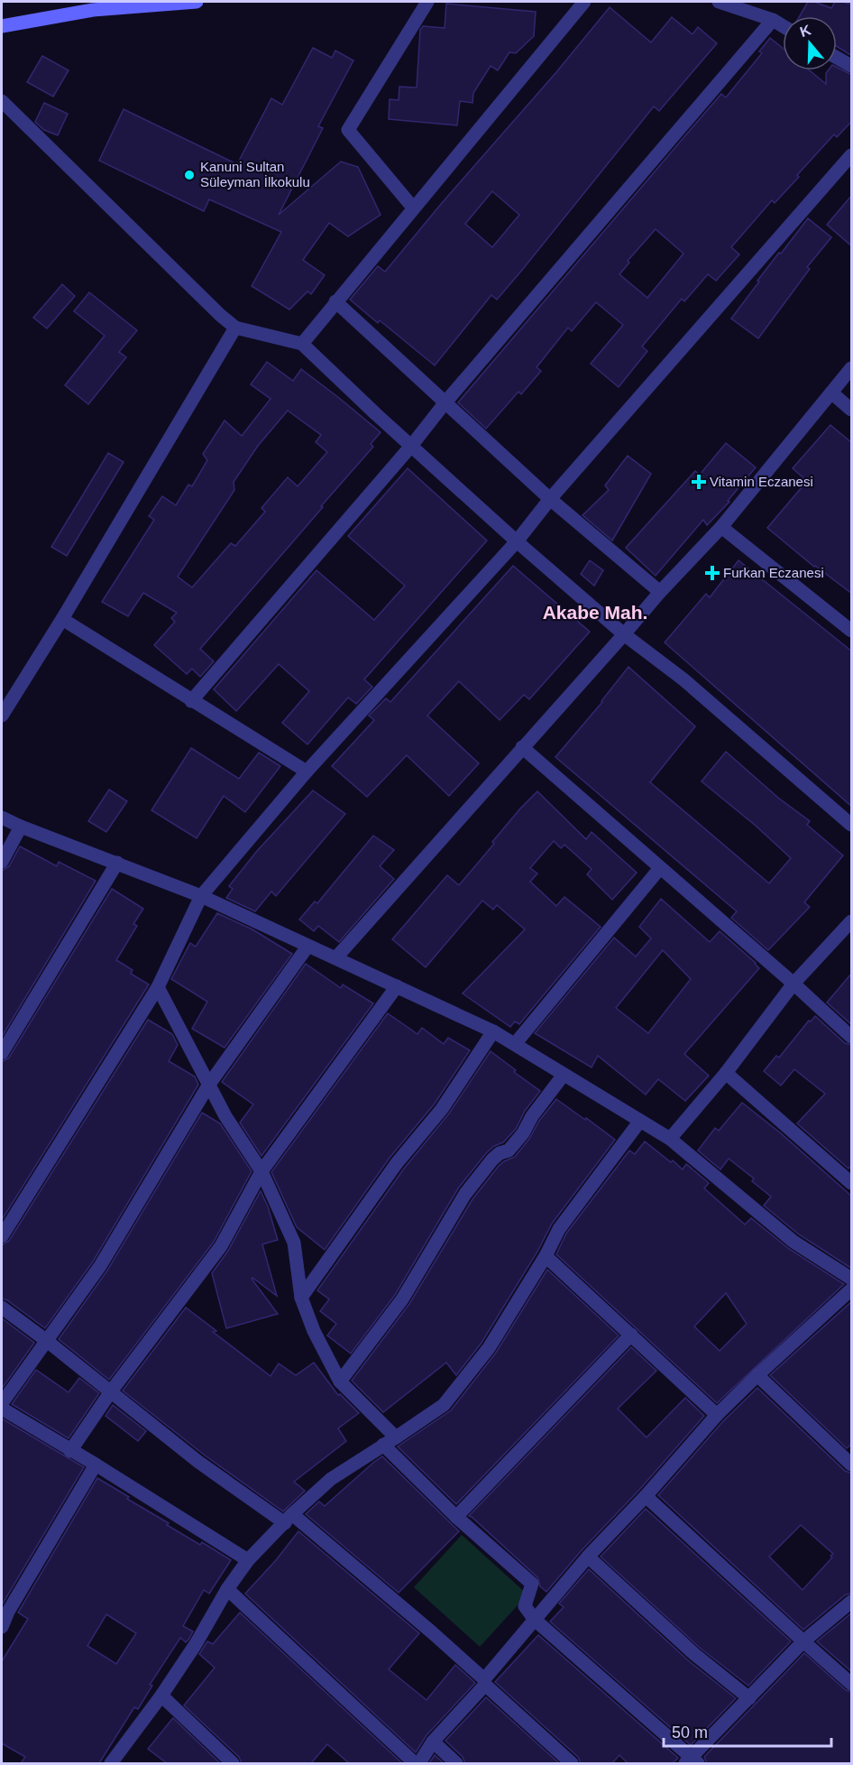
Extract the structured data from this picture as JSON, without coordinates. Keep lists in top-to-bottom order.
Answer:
{
  "districts": ["Akabe Mah."],
  "places": {
    "other": ["Kanuni Sultan Süleyman İlkokulu"],
    "health": ["Vitamin Eczanesi", "Furkan Eczanesi"]
  },
  "scale_bar": "50 m",
  "north": "top"
}
